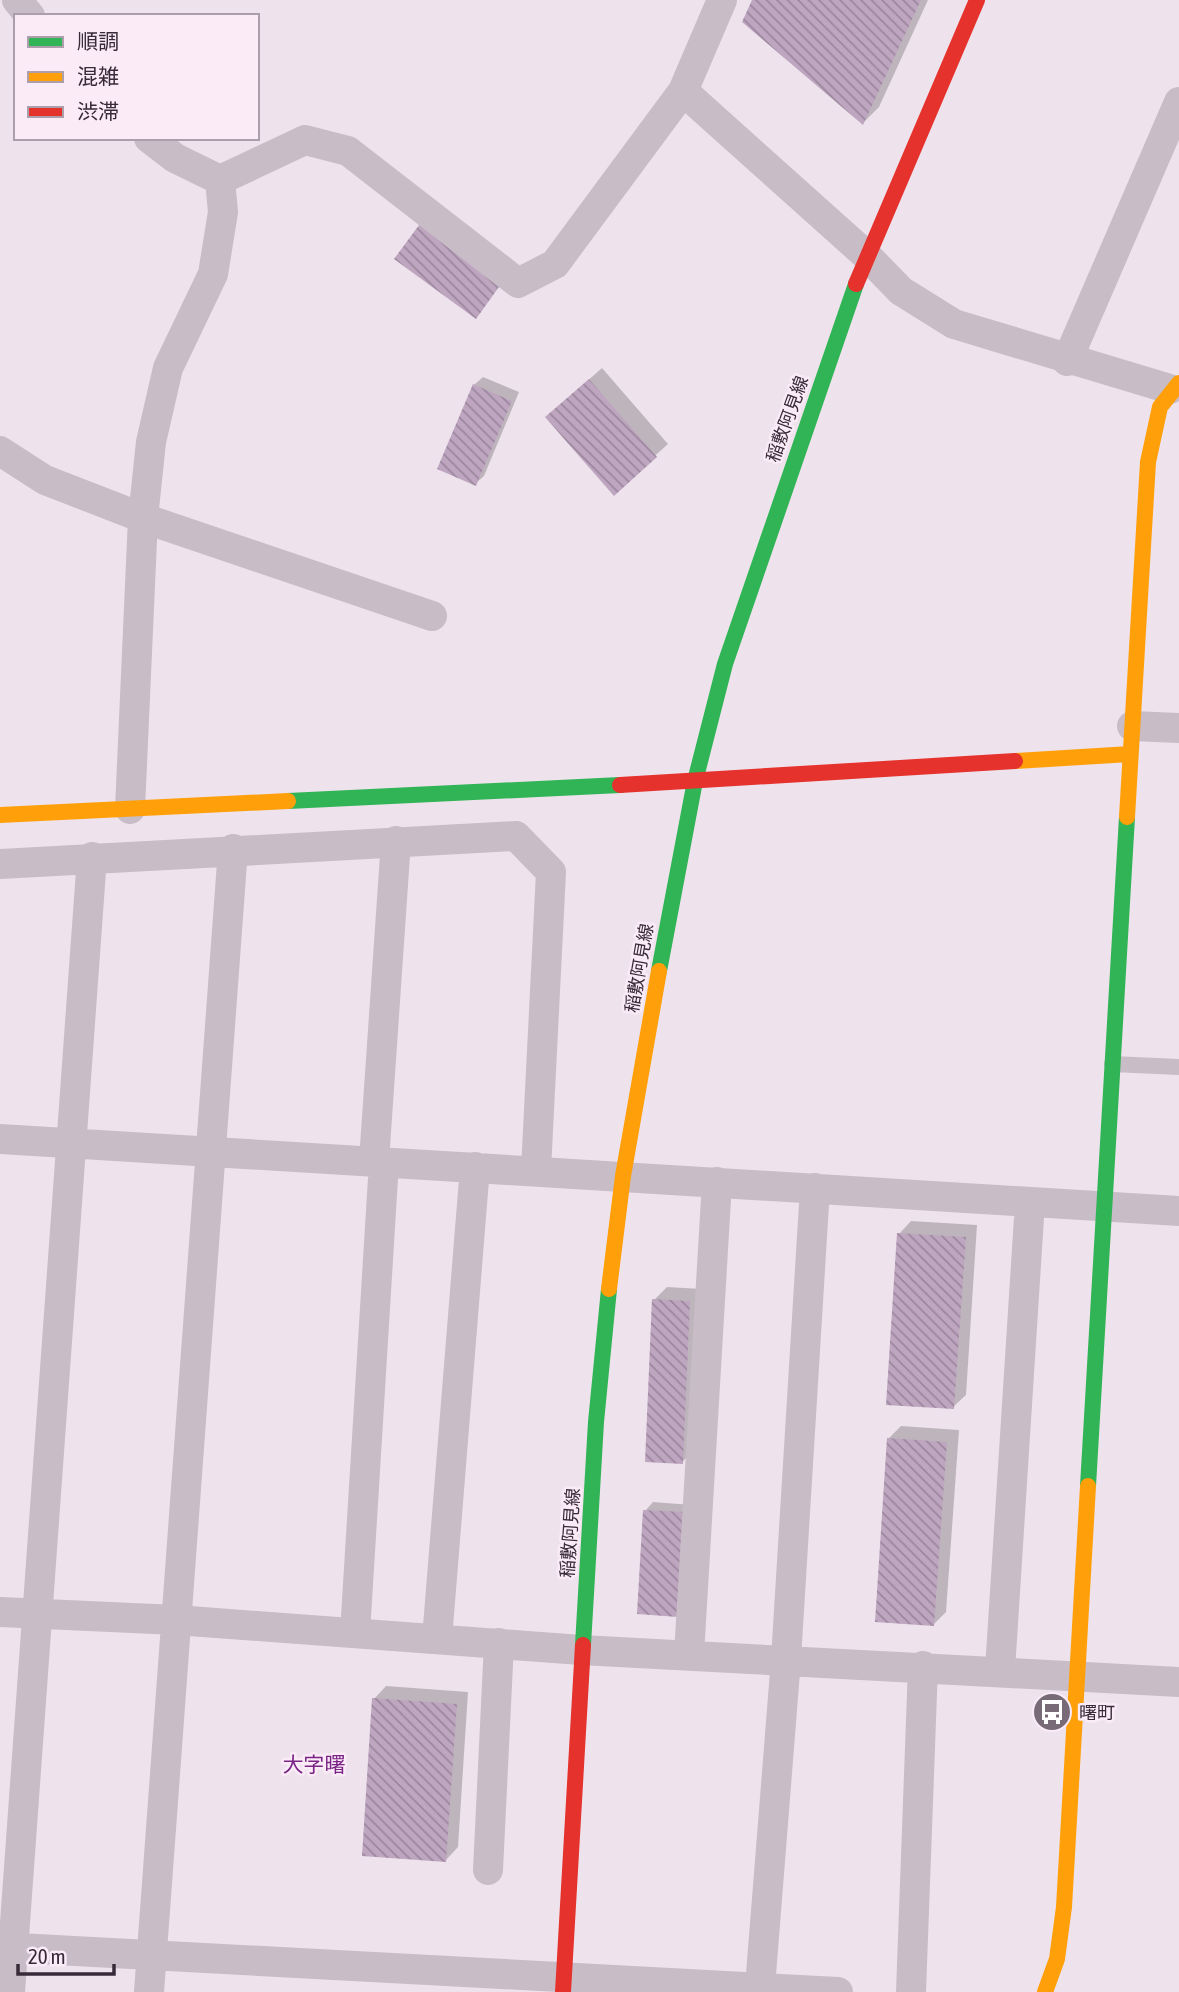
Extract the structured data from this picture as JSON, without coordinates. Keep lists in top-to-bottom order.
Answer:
{
  "streets": {
    "street": ["稲敷阿見線"]
  },
  "districts": ["大字曙"],
  "places": {
    "bus stop": ["曙町"]
  },
  "legend": ["順調", "混雑", "渋滞"],
  "scale_bar": "20 m"
}
